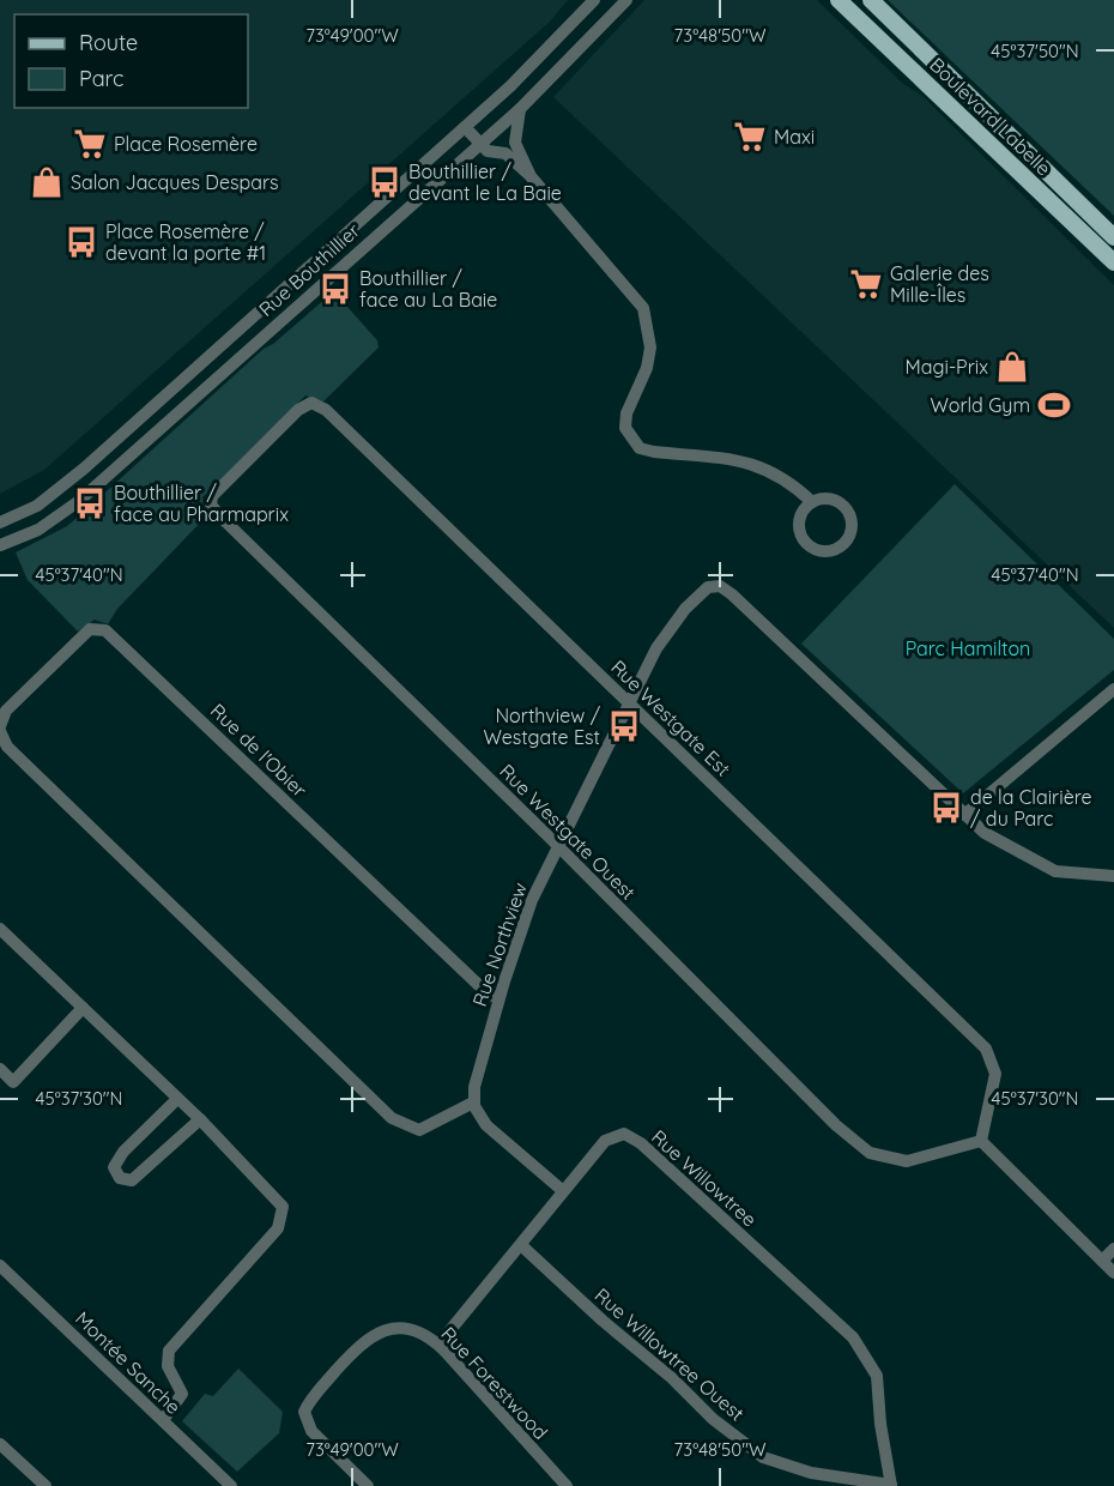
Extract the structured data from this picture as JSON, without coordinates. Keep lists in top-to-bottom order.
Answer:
{
  "streets": {
    "main road": ["Boulevard Labelle"],
    "street": [
      "Rue Bouthillier",
      "Rue Westgate Est",
      "Rue de l'Obier",
      "Rue Westgate Ouest",
      "Rue Northview",
      "Rue Willowtree",
      "Rue Willowtree Ouest",
      "Montée Sanche",
      "Rue Forestwood"
    ]
  },
  "crossings": [
    ["Rue Westgate Est", "Rue Westgate Ouest"],
    ["Rue Westgate Est", "Rue Northview"],
    ["Rue de l'Obier", "Rue Northview"],
    ["Rue Westgate Ouest", "Rue Northview"],
    ["Rue Willowtree", "Rue Willowtree Ouest"],
    ["Rue Willowtree", "Rue Forestwood"]
  ],
  "parks": ["Parc Hamilton"],
  "places": {
    "supermarket": ["Maxi", "Place Rosemère", "Galerie des Mille-Îles"],
    "shop": ["Salon Jacques Despars", "Magi-Prix"],
    "bus stop": [
      "Bouthillier / devant le La Baie",
      "Place Rosemère / devant la porte #1",
      "Bouthillier / face au La Baie",
      "Bouthillier / face au Pharmaprix",
      "Northview / Westgate Est",
      "de la Clairière / du Parc"
    ],
    "sports": ["World Gym"]
  },
  "legend": ["Route", "Parc"],
  "coordinates": [
    "73°49'00\"W",
    "73°48'50\"W",
    "45°37'50\"N",
    "45°37'40\"N",
    "45°37'30\"N"
  ]
}
